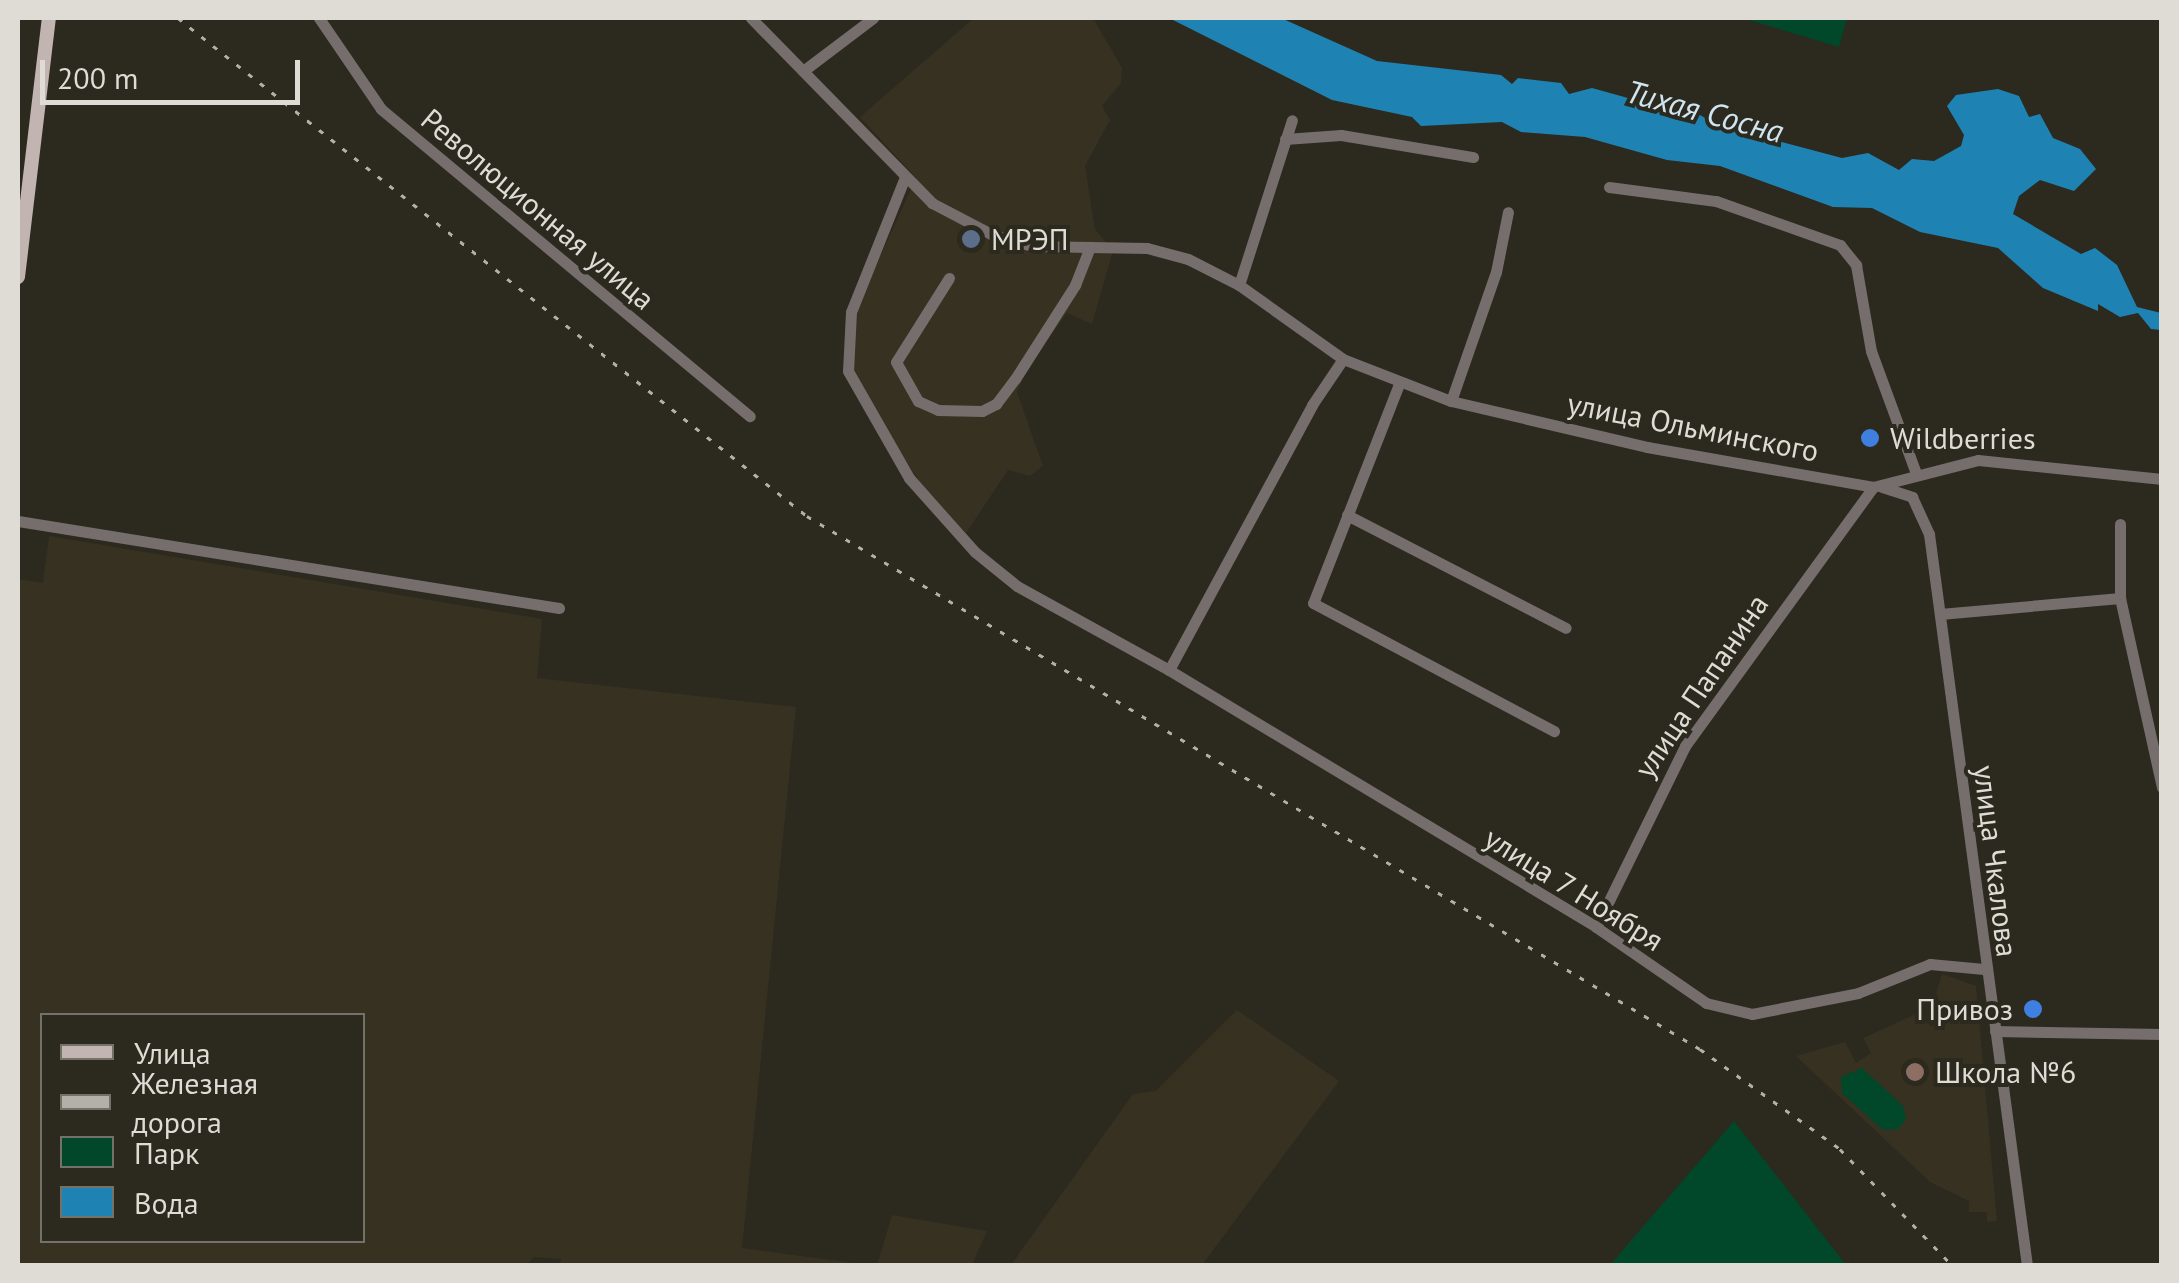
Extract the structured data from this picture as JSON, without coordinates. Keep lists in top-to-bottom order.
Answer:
{
  "streets": {
    "street": [
      "Революционная улица",
      "улица Ольминского",
      "улица Папанина",
      "улица Чкалова",
      "улица 7 Ноября"
    ]
  },
  "crossings": [
    ["улица Ольминского", "улица Папанина"],
    ["улица Ольминского", "улица Чкалова"],
    ["улица Ольминского", "улица 7 Ноября"],
    ["улица Папанина", "улица Чкалова"],
    ["улица Папанина", "улица 7 Ноября"],
    ["улица Чкалова", "улица 7 Ноября"]
  ],
  "water": ["Тихая Сосна"],
  "places": [
    "МРЭП",
    "Wildberries",
    "Привоз",
    "Школа №6"
  ],
  "legend": [
    "Улица",
    "Железная дорога",
    "Парк",
    "Вода"
  ],
  "scale_bar": "200 m"
}
